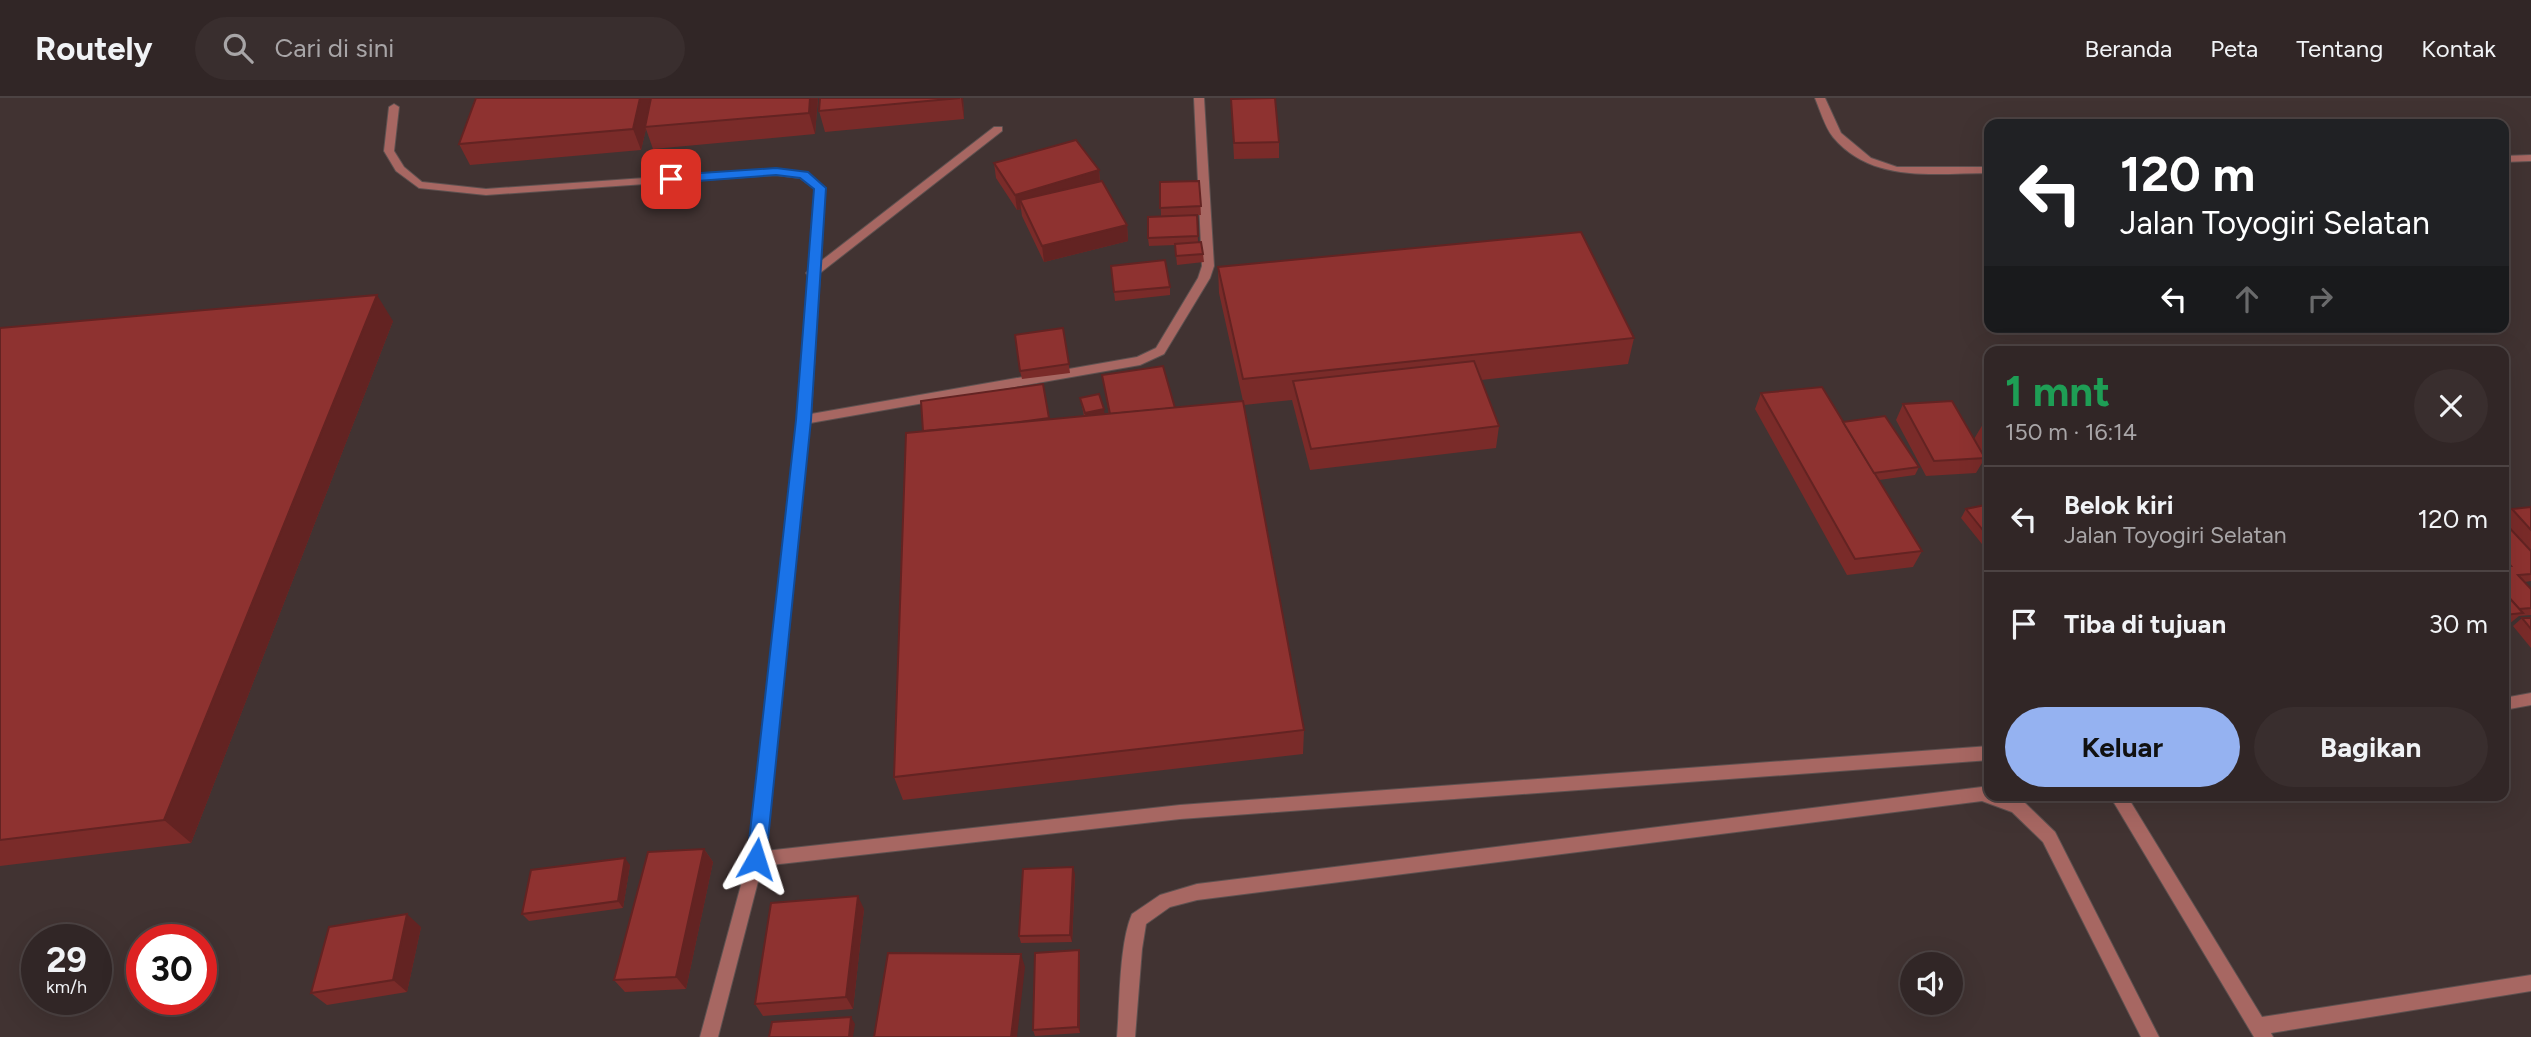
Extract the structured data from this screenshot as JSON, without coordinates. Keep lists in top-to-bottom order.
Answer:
{
  "page": {
    "header": "Routely",
    "search": "Cari di sini",
    "nav": [
      "Beranda",
      "Peta",
      "Tentang",
      "Kontak"
    ],
    "turn": ["120 m", "Jalan Toyogiri Selatan"],
    "heading": ["1 mnt", "150 m · 16:14"],
    "list": [
      {
        "name": "Belok kiri",
        "note": "Jalan Toyogiri Selatan",
        "value": "120 m"
      },
      {
        "name": "Tiba di tujuan",
        "value": "30 m"
      }
    ],
    "buttons": ["Keluar", "Bagikan"],
    "speed": "29 km/h",
    "limit": "30"
  }
}
